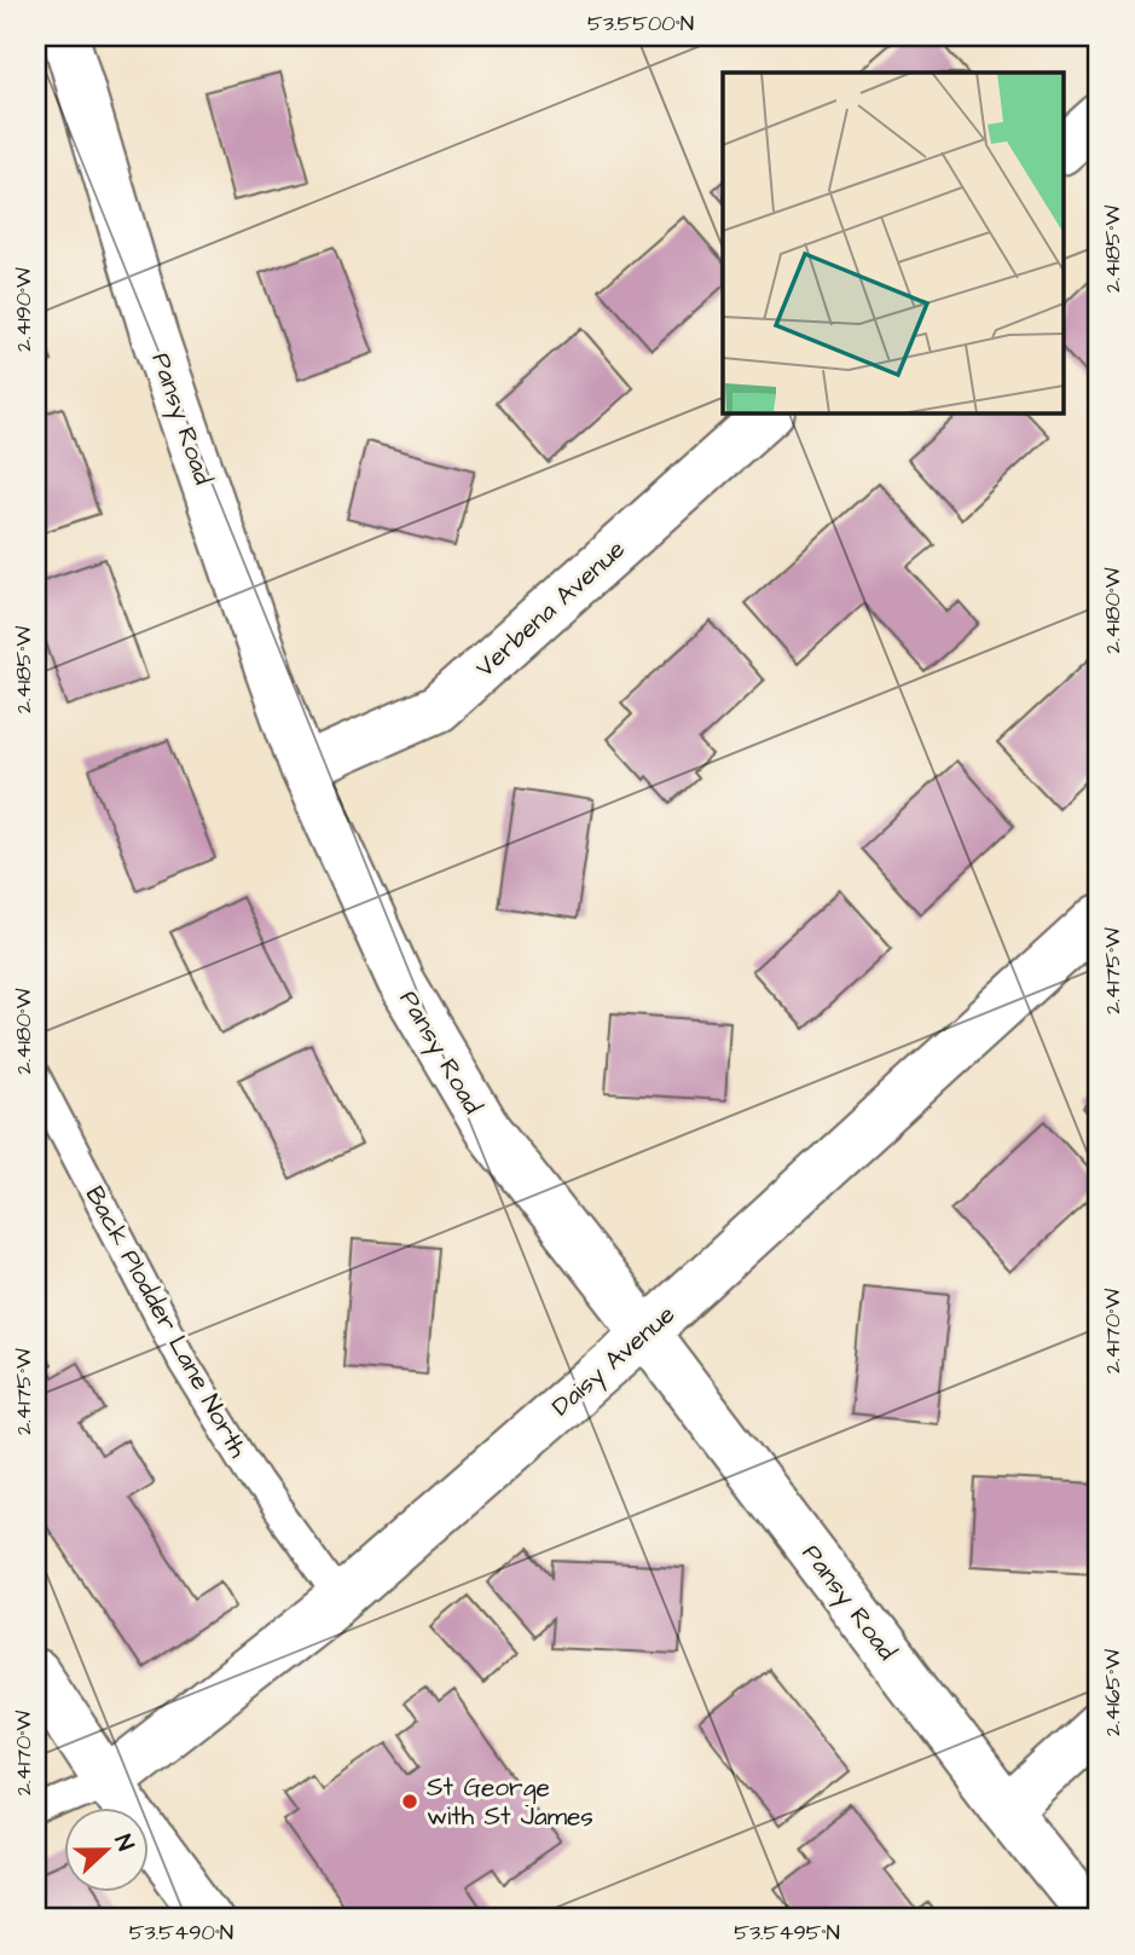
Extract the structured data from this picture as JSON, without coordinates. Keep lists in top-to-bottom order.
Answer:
{
  "streets": {
    "street": ["Pansy Road", "Verbena Avenue", "Daisy Avenue"],
    "lane": ["Back Plodder Lane North"]
  },
  "crossings": [
    ["Pansy Road", "Verbena Avenue"],
    ["Pansy Road", "Daisy Avenue"],
    ["Back Plodder Lane North", "Daisy Avenue"]
  ],
  "places": ["St George with St James"],
  "north": "right",
  "coordinates": [
    "53.5500°N",
    "2.4185°W",
    "2.4190°W",
    "2.4180°W",
    "2.4175°W",
    "2.4170°W",
    "2.4165°W",
    "53.5490°N",
    "53.5495°N"
  ]
}
